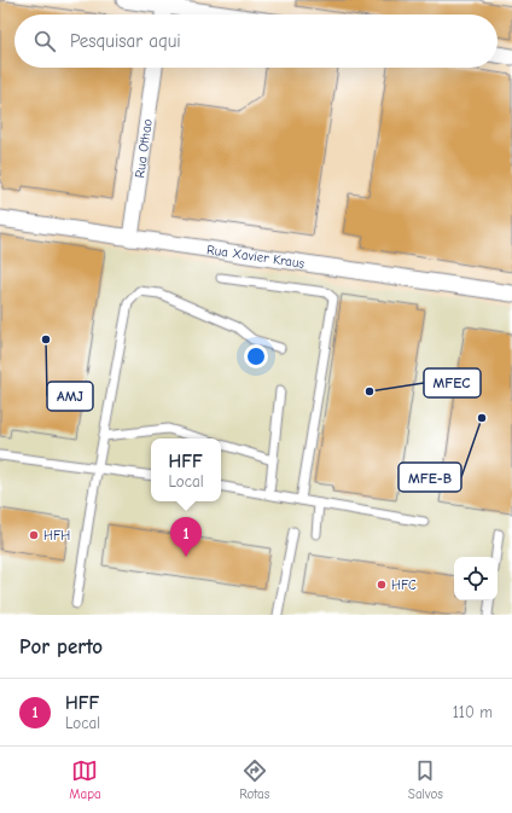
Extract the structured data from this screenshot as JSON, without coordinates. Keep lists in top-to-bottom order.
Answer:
{
  "streets": {
    "street": ["Rua Othao", "Rua Xavier Kraus"]
  },
  "crossings": [
    ["Rua Othao", "Rua Xavier Kraus"]
  ],
  "places": [
    "AMJ",
    "MFEC",
    "MFE-B",
    "HFH",
    "HFC"
  ],
  "page": {
    "search": "Pesquisar aqui",
    "popup": ["HFF", "Local"],
    "pins": "1",
    "heading": "Por perto",
    "list": [
      {
        "mark": "1",
        "name": "HFF",
        "note": "Local",
        "value": "110 m"
      }
    ],
    "nav": ["Mapa", "Rotas", "Salvos"]
  }
}
